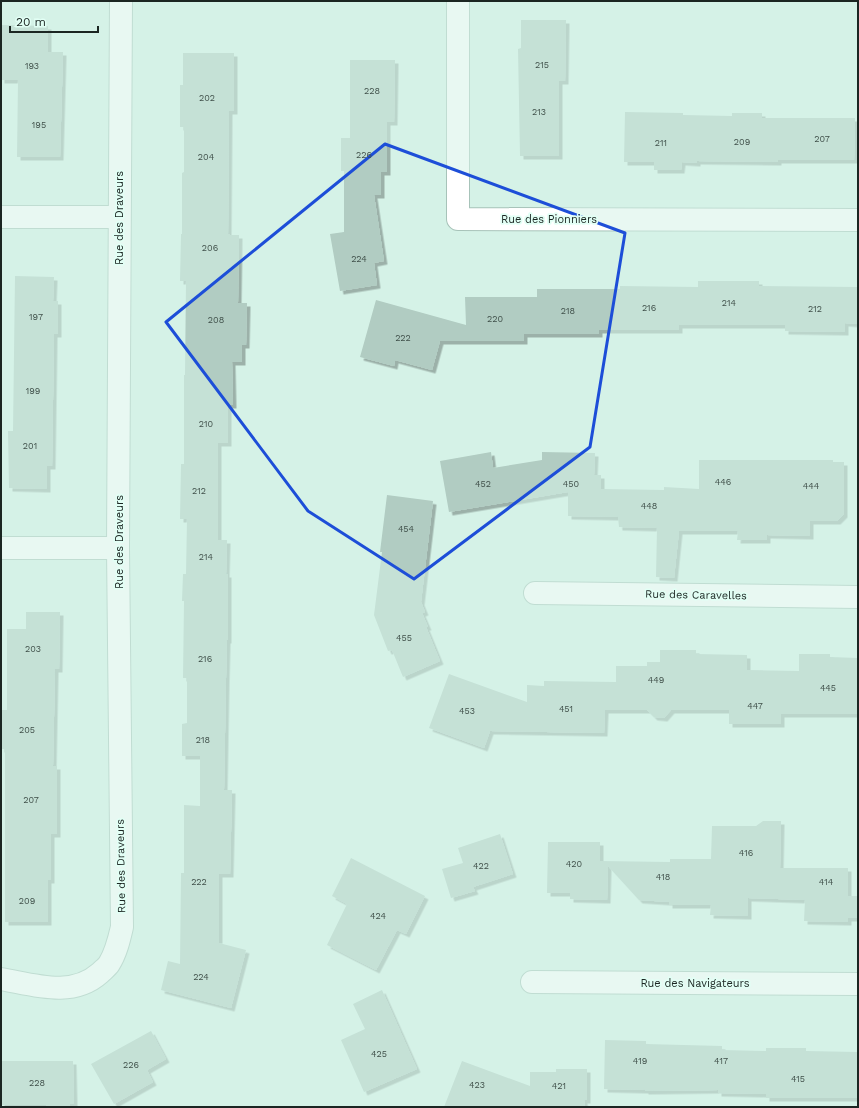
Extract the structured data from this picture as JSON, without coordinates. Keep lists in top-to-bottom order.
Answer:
{
  "streets": {
    "street": [
      "Rue des Draveurs",
      "Rue des Pionniers",
      "Rue des Caravelles",
      "Rue des Navigateurs"
    ]
  },
  "house_numbers": [
    "215",
    "193",
    "228",
    "202",
    "213",
    "195",
    "207",
    "209",
    "211",
    "226",
    "204",
    "206",
    "224",
    "214",
    "216",
    "212",
    "218",
    "197",
    "220",
    "208",
    "222",
    "199",
    "210",
    "201",
    "446",
    "452",
    "450",
    "444",
    "212",
    "448",
    "454",
    "214",
    "455",
    "203",
    "216",
    "449",
    "445",
    "447",
    "451",
    "453",
    "205",
    "218",
    "207",
    "416",
    "420",
    "422",
    "418",
    "222",
    "414",
    "209",
    "424",
    "224",
    "425",
    "419",
    "417",
    "226",
    "415",
    "228",
    "423",
    "421"
  ],
  "scale_bar": "20 m"
}
